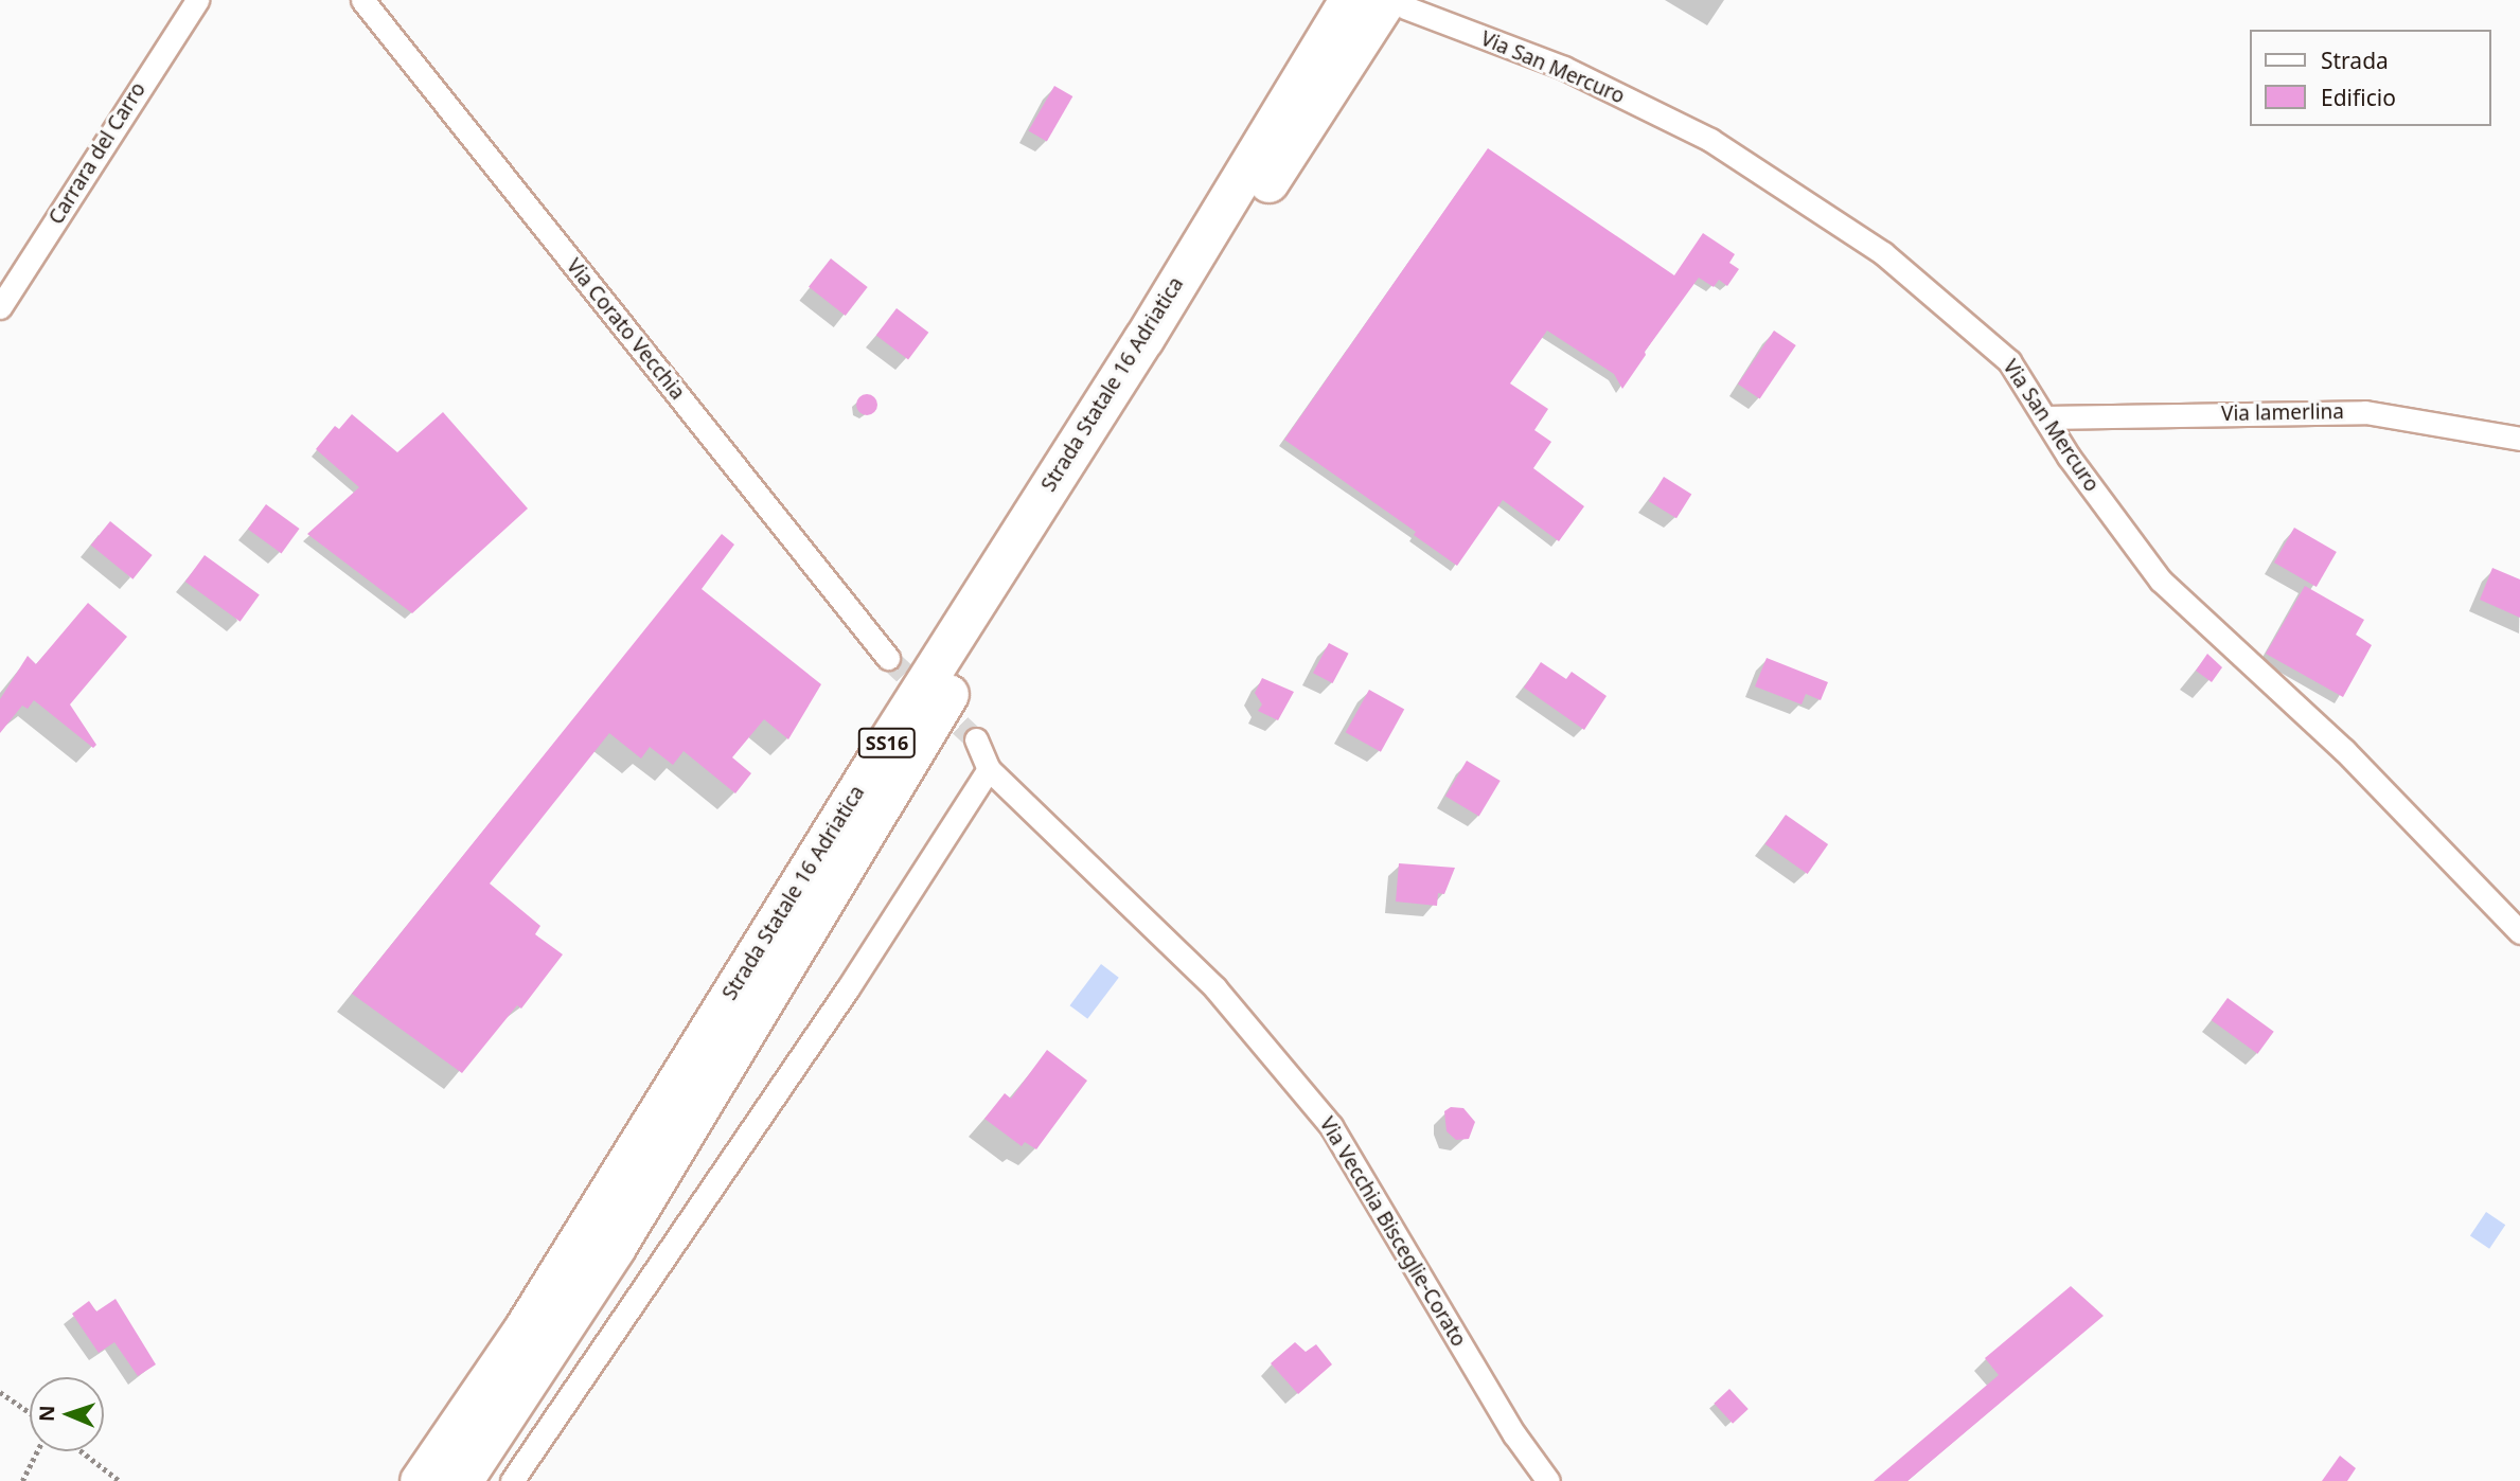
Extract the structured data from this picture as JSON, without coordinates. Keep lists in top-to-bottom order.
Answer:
{
  "streets": {
    "highway": ["Strada Statale 16 Adriatica", "SS16"],
    "street": [
      "Via San Mercuro",
      "Carrara del Carro",
      "Via Corato Vecchia",
      "Via lamerlina",
      "Via Vecchia Bisceglie-Corato"
    ]
  },
  "crossings": [
    ["Via San Mercuro", "Strada Statale 16 Adriatica"],
    ["Via San Mercuro", "Via lamerlina"]
  ],
  "legend": ["Strada", "Edificio"],
  "north": "left"
}
